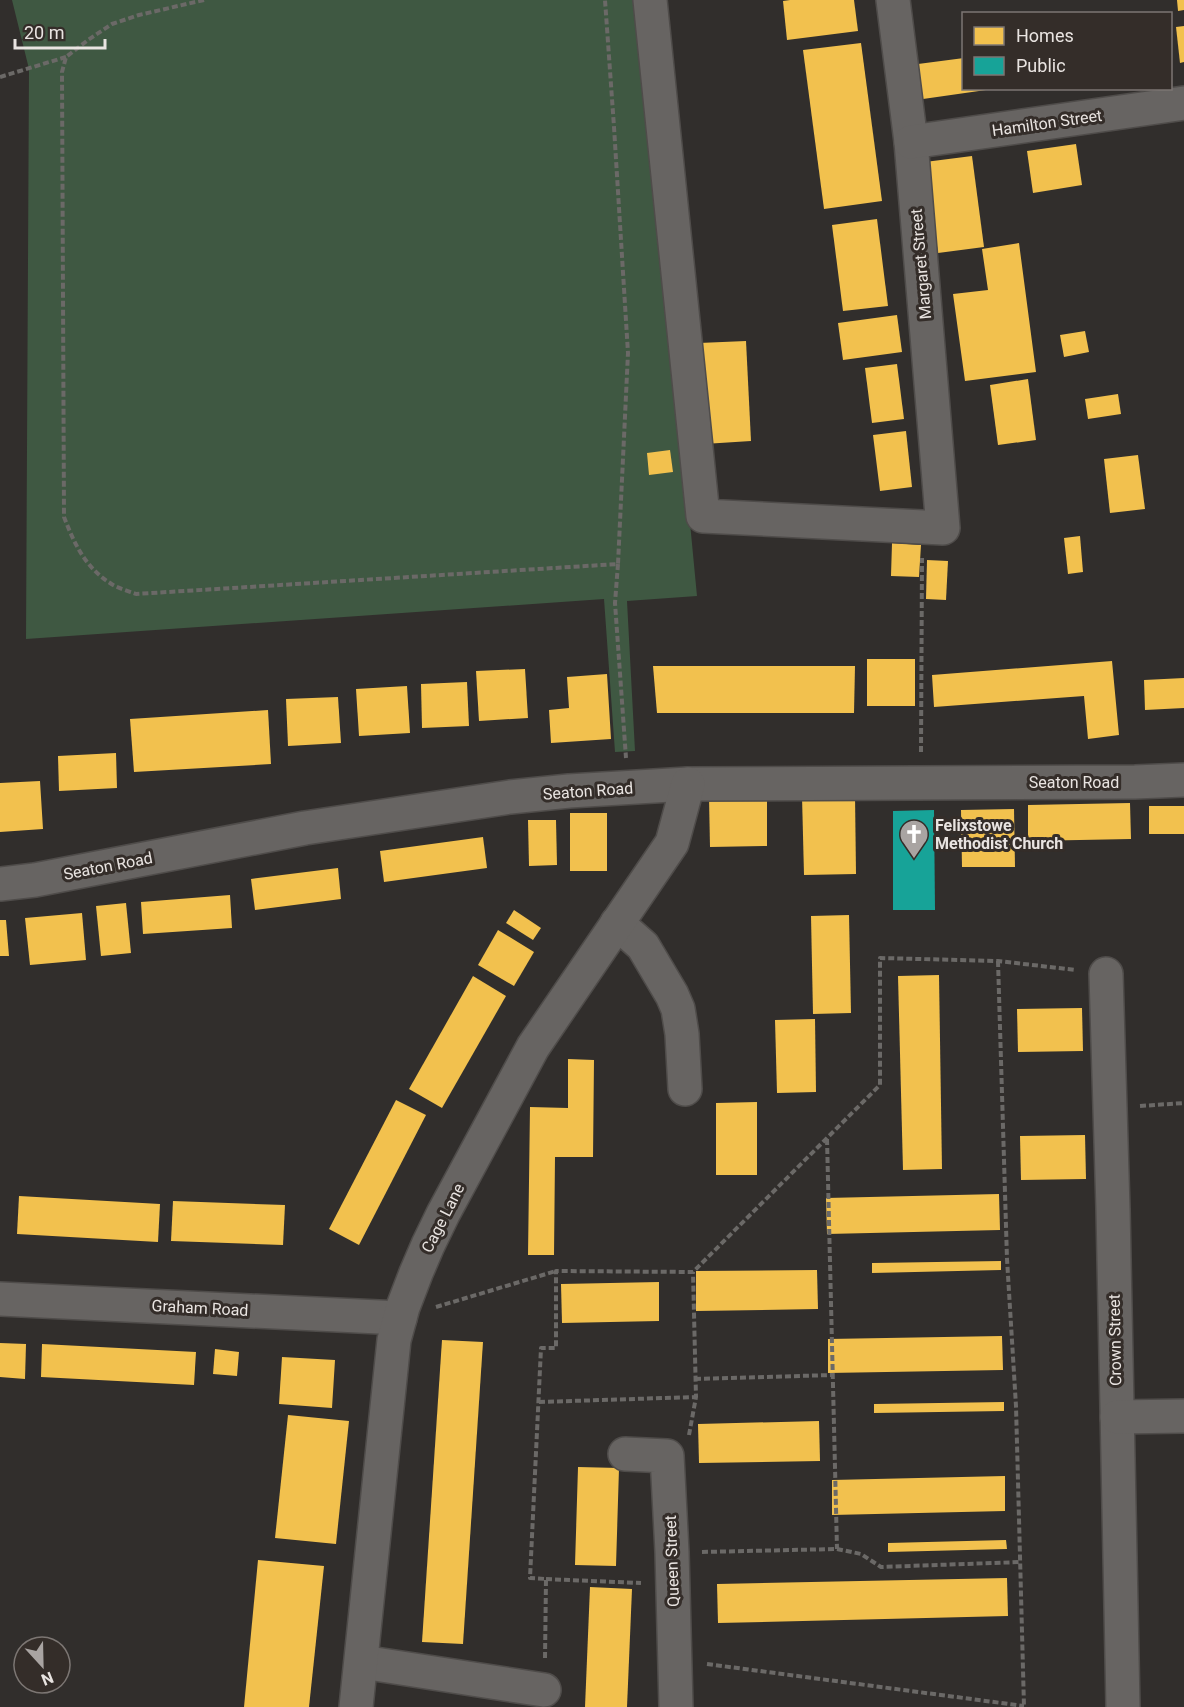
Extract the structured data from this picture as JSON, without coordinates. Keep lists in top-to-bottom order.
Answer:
{
  "streets": {
    "street": [
      "Hamilton Street",
      "Margaret Street",
      "Seaton Road",
      "Cage Lane",
      "Graham Road",
      "Crown Street",
      "Queen Street"
    ]
  },
  "crossings": [
    ["Hamilton Street", "Margaret Street"],
    ["Seaton Road", "Cage Lane"],
    ["Cage Lane", "Graham Road"]
  ],
  "places": {
    "church": ["Felixstowe Methodist Church"]
  },
  "legend": ["Homes", "Public"],
  "scale_bar": "20 m",
  "north": "bottom"
}
